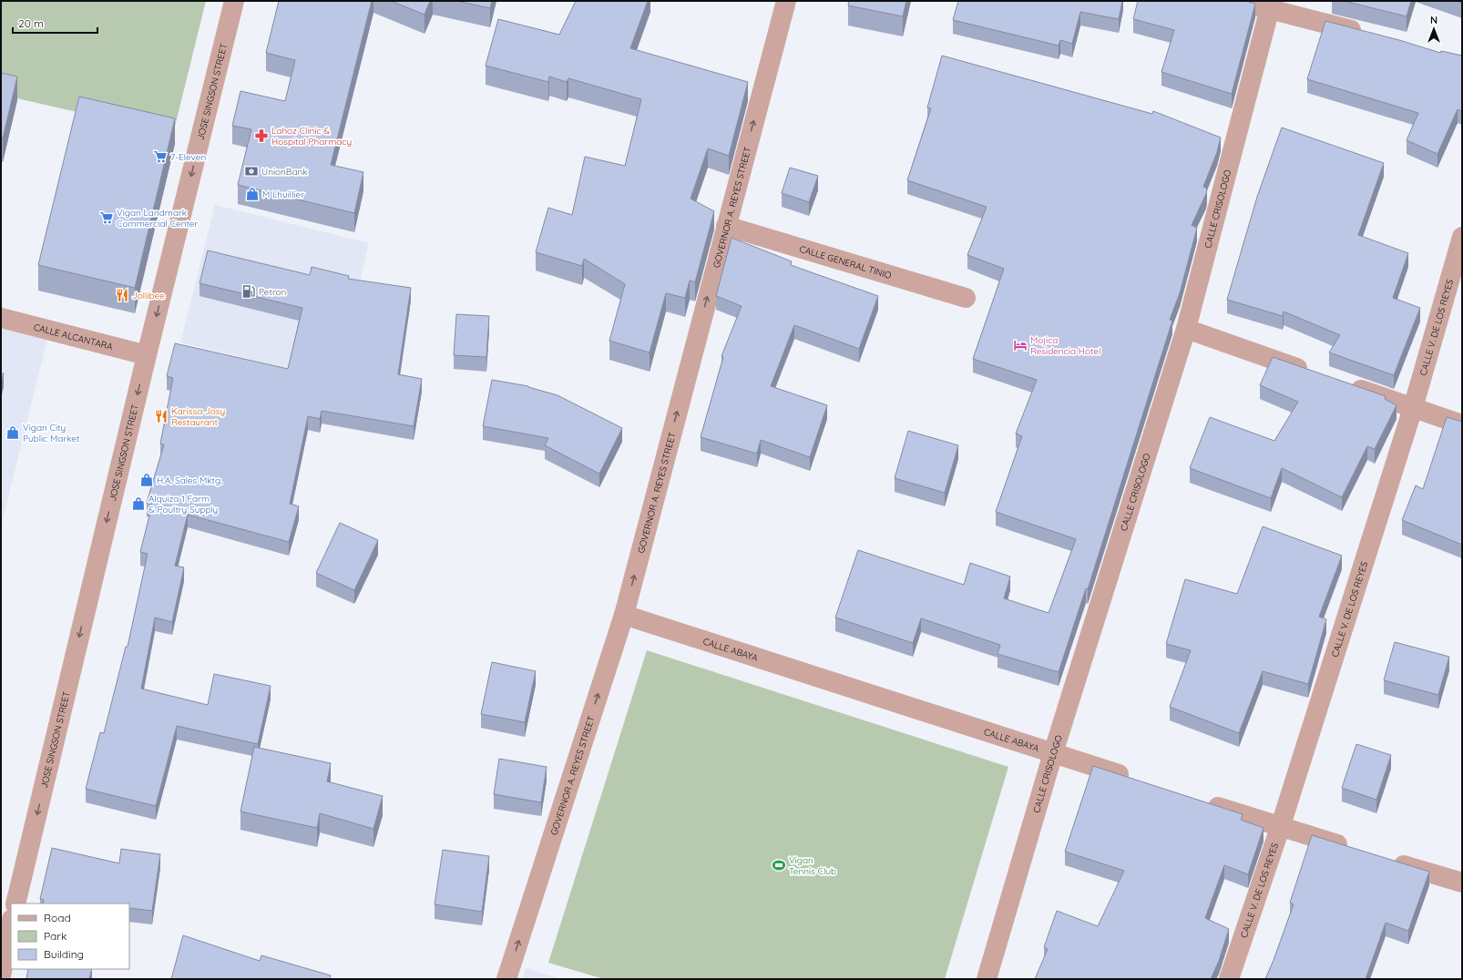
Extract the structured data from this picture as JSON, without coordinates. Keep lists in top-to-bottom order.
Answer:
{
  "streets": {
    "street": [
      "JOSE SINGSON STREET",
      "GOVERNOR A. REYES STREET",
      "CALLE CRISOLOGO",
      "CALLE GENERAL TINIO",
      "CALLE V. DE LOS REYES",
      "CALLE ALCANTARA",
      "CALLE ABAYA"
    ]
  },
  "crossings": [
    ["JOSE SINGSON STREET", "CALLE ALCANTARA"],
    ["GOVERNOR A. REYES STREET", "CALLE GENERAL TINIO"],
    ["GOVERNOR A. REYES STREET", "CALLE ABAYA"],
    ["CALLE CRISOLOGO", "CALLE ABAYA"]
  ],
  "one_way": ["JOSE SINGSON STREET", "GOVERNOR A. REYES STREET"],
  "places": {
    "pharmacy": ["Lahoz Clinic & Hospital Pharmacy"],
    "supermarket": ["7-Eleven", "Vigan Landmark Commercial Center"],
    "bank": ["UnionBank"],
    "shop": [
      "M Lhuillier",
      "Vigan City Public Market",
      "H.A. Sales Mktg.",
      "Alquiza 1 Farm & Poultry Supply"
    ],
    "fuel station": ["Petron"],
    "restaurant": ["Jollibee", "Karissa Josy Restaurant"],
    "hotel": ["Mojica Residencia Hotel"],
    "sports": ["Vigan Tennis Club"]
  },
  "legend": ["Road", "Park", "Building"],
  "scale_bar": "20 m",
  "north": "top"
}
